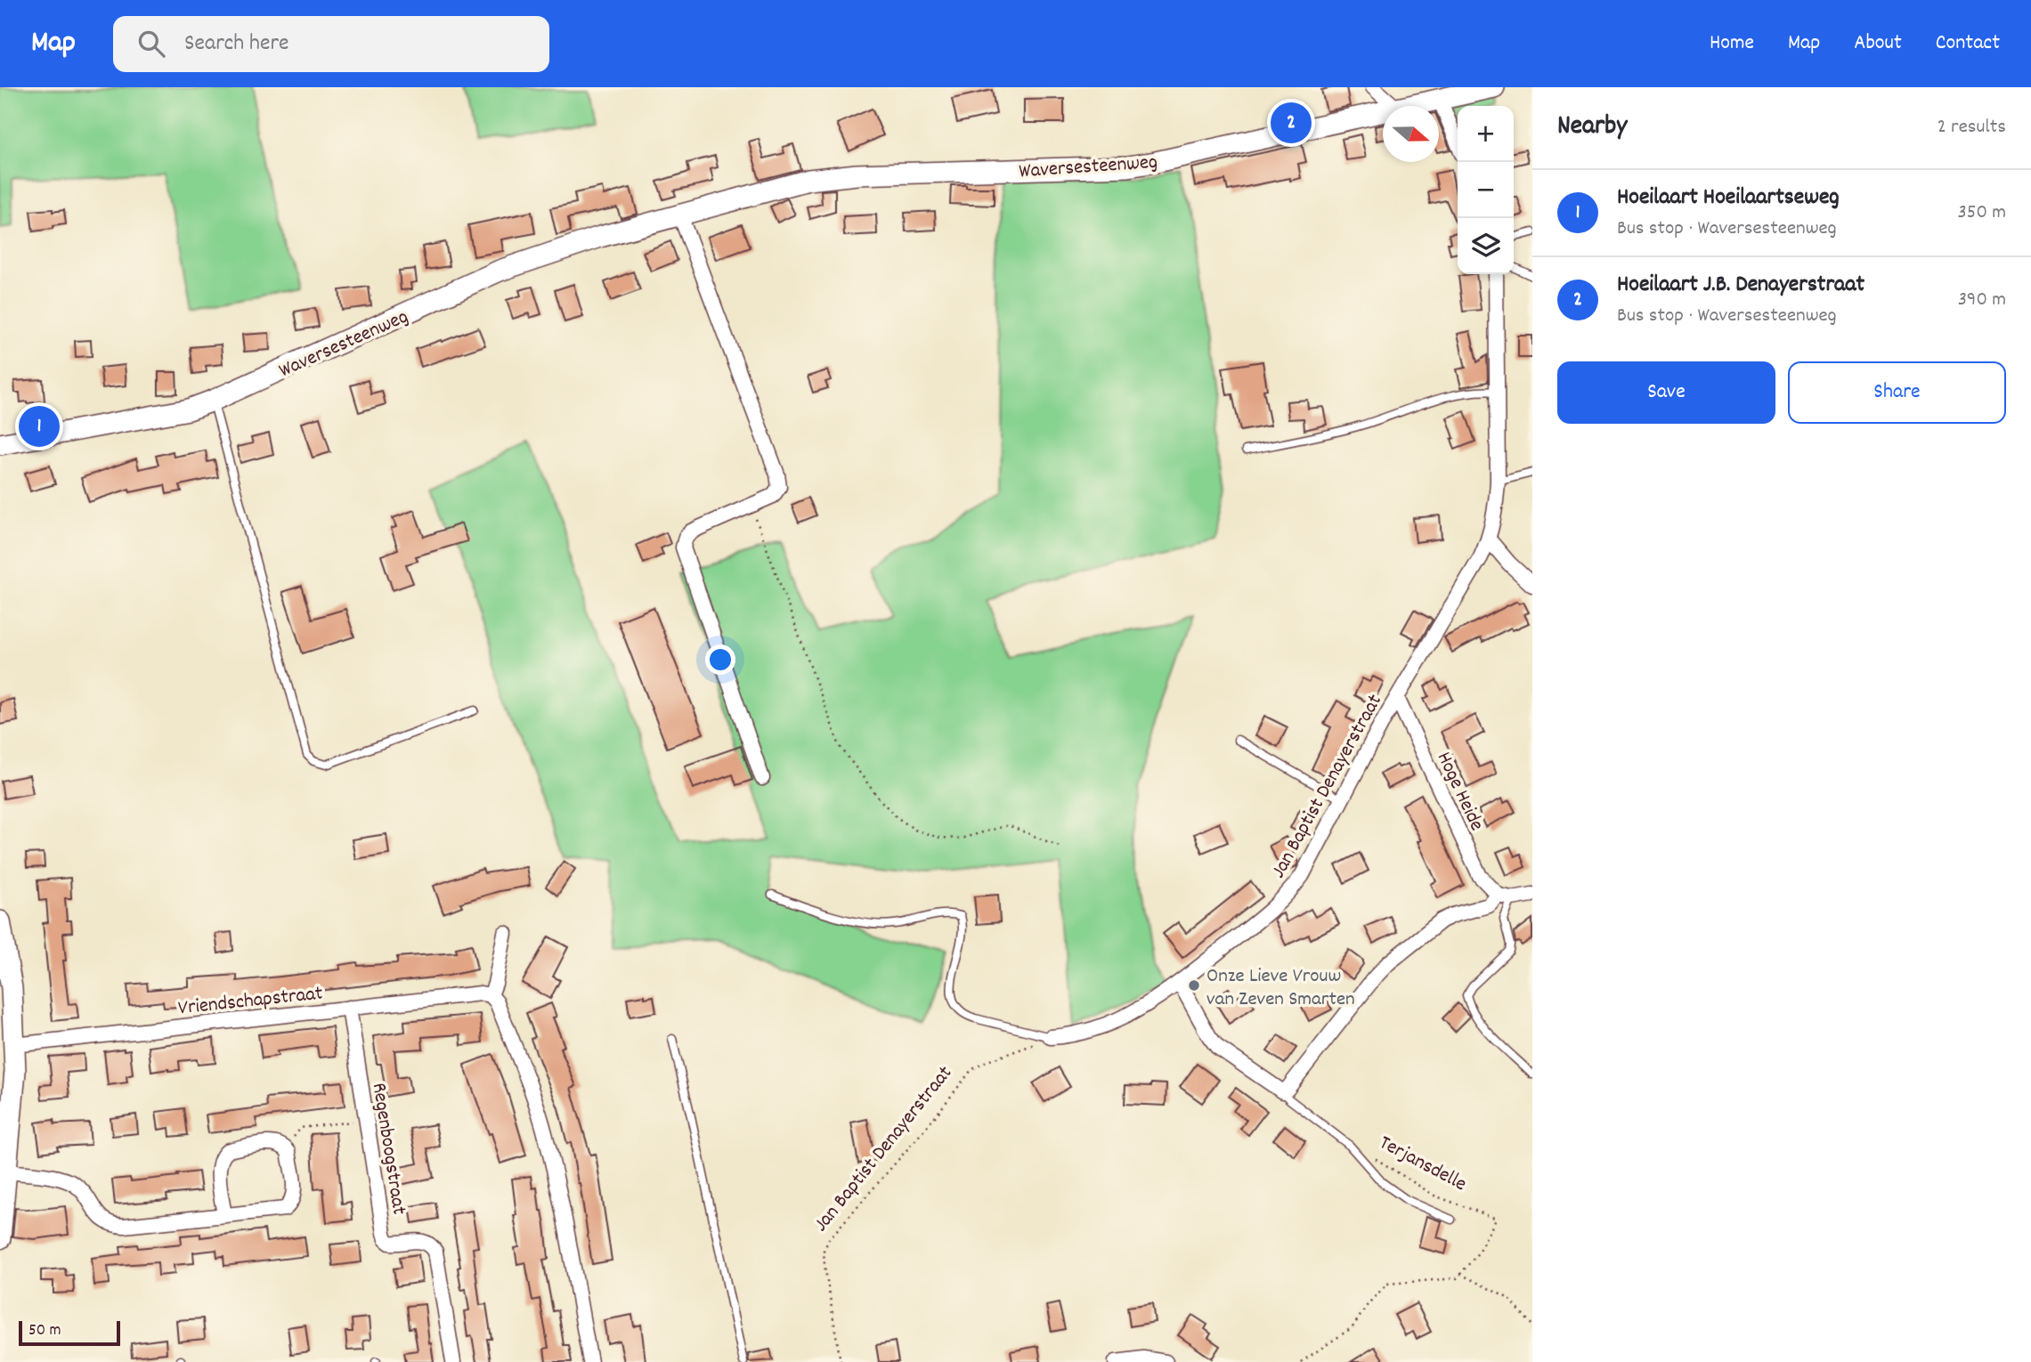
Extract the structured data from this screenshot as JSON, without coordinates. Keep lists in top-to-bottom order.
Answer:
{
  "streets": {
    "street": [
      "Waversesteenweg",
      "Jan Baptist Denayerstraat",
      "Hoge Heide",
      "Vriendschapstraat",
      "Regenboogstraat",
      "Terjansdelle"
    ]
  },
  "crossings": [
    ["Jan Baptist Denayerstraat", "Hoge Heide"],
    ["Jan Baptist Denayerstraat", "Terjansdelle"],
    ["Vriendschapstraat", "Regenboogstraat"]
  ],
  "places": ["Onze Lieve Vrouw van Zeven Smarten"],
  "scale_bar": "50 m",
  "north": "right",
  "page": {
    "header": "Map",
    "search": "Search here",
    "nav": [
      "Home",
      "Map",
      "About",
      "Contact"
    ],
    "heading": ["Nearby", "2 results"],
    "pins": ["2", "1"],
    "map_buttons": ["+", "−"],
    "list": [
      {
        "mark": "1",
        "name": "Hoeilaart Hoeilaartseweg",
        "note": "Bus stop · Waversesteenweg",
        "value": "350 m"
      },
      {
        "mark": "2",
        "name": "Hoeilaart J.B. Denayerstraat",
        "note": "Bus stop · Waversesteenweg",
        "value": "390 m"
      }
    ],
    "buttons": ["Save", "Share"],
    "scale": "50 m"
  }
}
